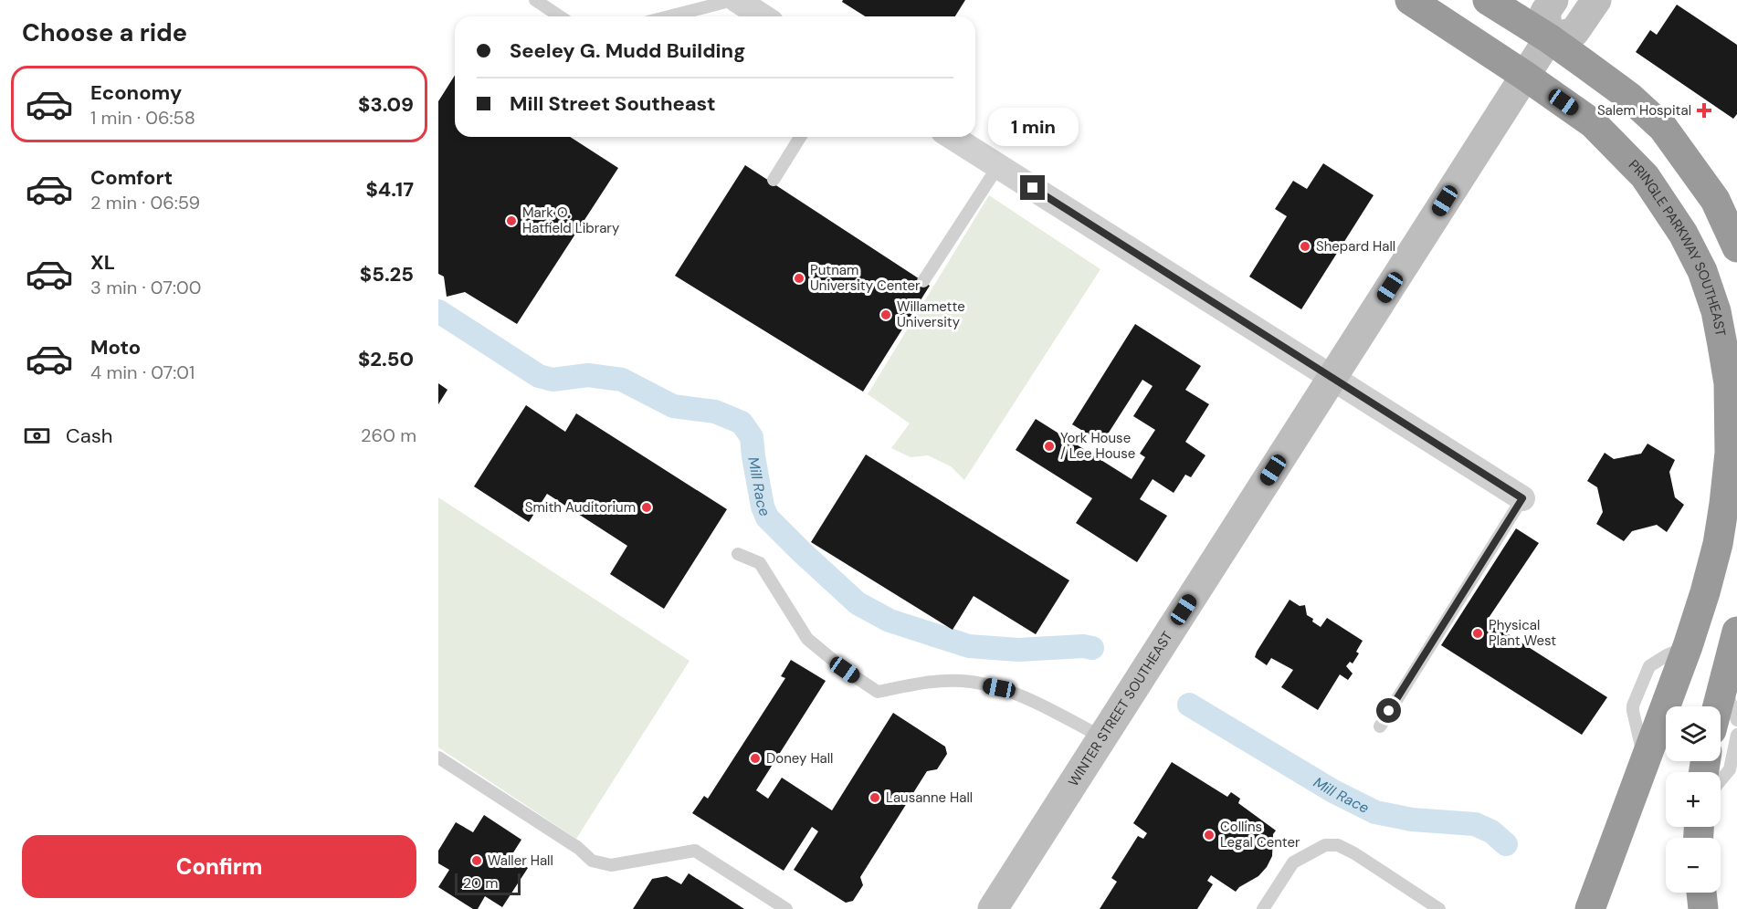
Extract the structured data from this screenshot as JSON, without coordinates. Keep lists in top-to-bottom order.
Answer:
{
  "streets": {
    "highway": ["PRINGLE PARKWAY SOUTHEAST"],
    "street": ["WINTER STREET SOUTHEAST"]
  },
  "crossings": [
    ["PRINGLE PARKWAY SOUTHEAST", "WINTER STREET SOUTHEAST"]
  ],
  "water": ["Mill Race"],
  "places": {
    "health": ["Salem Hospital"],
    "other": [
      "Mark O. Hatfield Library",
      "Shepard Hall",
      "Putnam University Center",
      "Willamette University",
      "York House / Lee House",
      "Smith Auditorium",
      "Physical Plant West",
      "Doney Hall",
      "Lausanne Hall",
      "Collins Legal Center",
      "Waller Hall"
    ]
  },
  "scale_bar": "20 m",
  "page": {
    "heading": "Choose a ride",
    "banner": ["Seeley G. Mudd Building", "Mill Street Southeast"],
    "list": [
      {
        "name": "Economy",
        "note": "1 min · 06:58",
        "value": "$3.09"
      },
      {
        "name": "Comfort",
        "note": "2 min · 06:59",
        "value": "$4.17"
      },
      {
        "name": "XL",
        "note": "3 min · 07:00",
        "value": "$5.25"
      },
      {
        "name": "Moto",
        "note": "4 min · 07:01",
        "value": "$2.50"
      }
    ],
    "bubble": "1 min",
    "pay": ["Cash", "260 m"],
    "map_buttons": ["+", "−"],
    "buttons": "Confirm",
    "scale": "20 m"
  }
}
